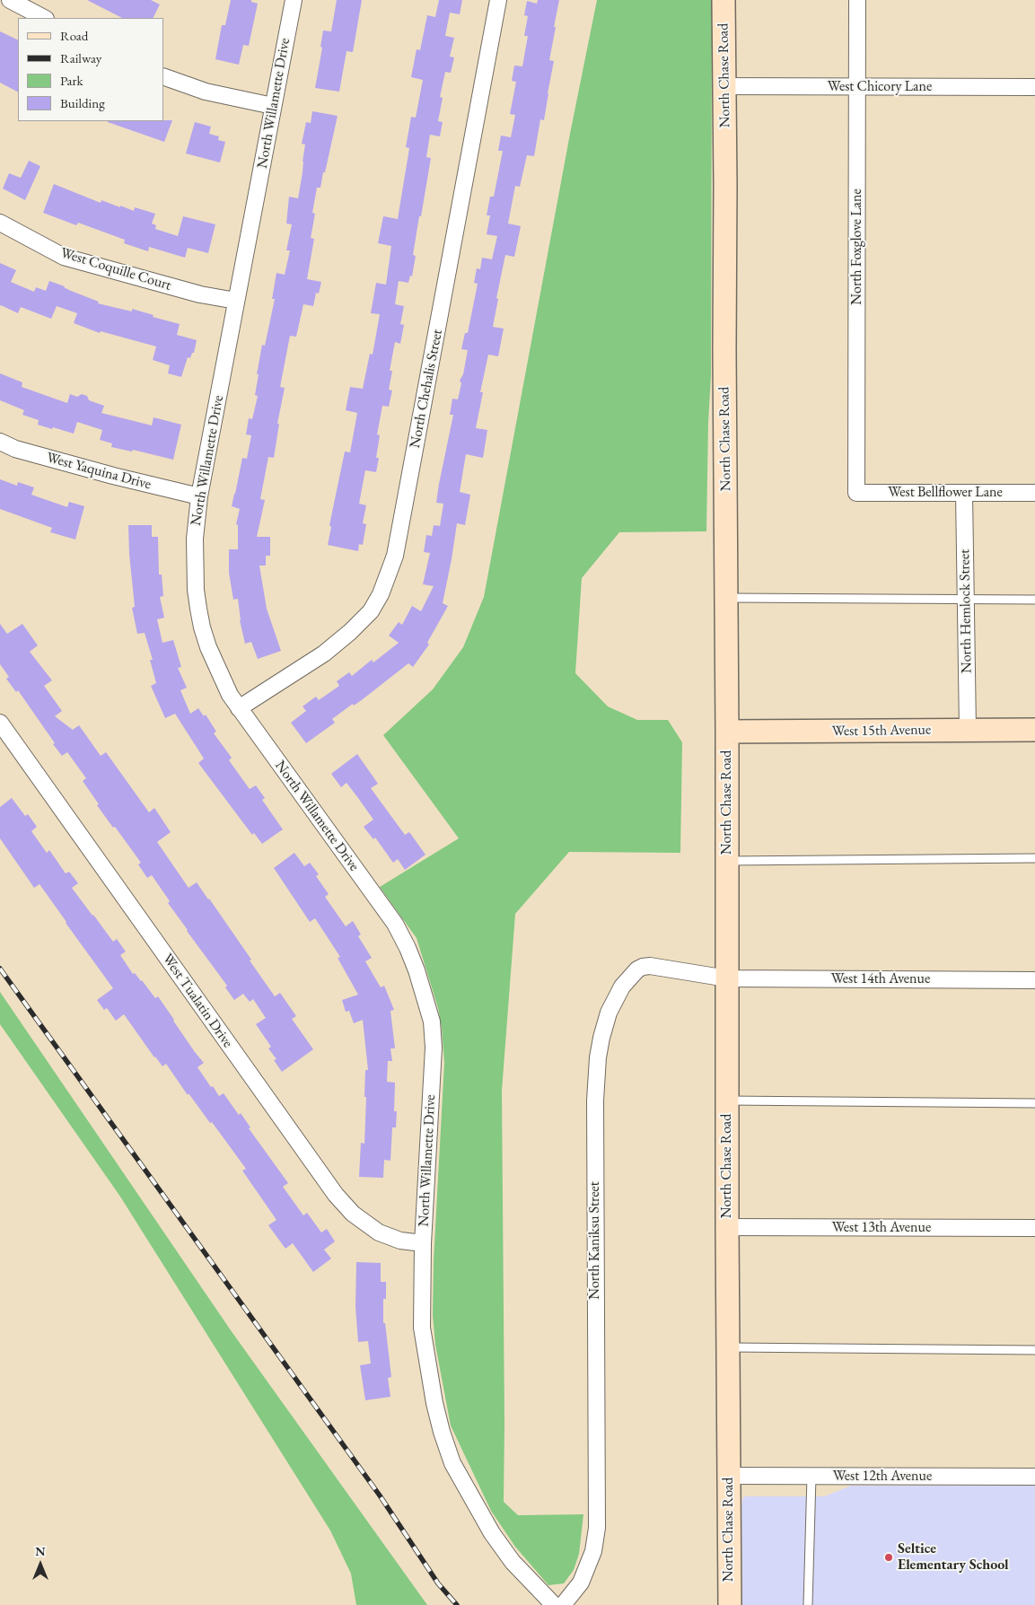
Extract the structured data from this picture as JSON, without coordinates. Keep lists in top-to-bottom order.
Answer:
{
  "streets": {
    "street": [
      "North Chase Road",
      "West Chicory Lane",
      "North Willamette Drive",
      "North Foxglove Lane",
      "West Coquille Court",
      "North Chehalis Street",
      "West Yaquina Drive",
      "West Bellflower Lane",
      "North Hemlock Street",
      "West 15th Avenue",
      "West 14th Avenue",
      "West Tualatin Drive",
      "West 13th Avenue",
      "North Kaniksu Street",
      "West 12th Avenue"
    ]
  },
  "crossings": [
    ["North Chase Road", "West Chicory Lane"],
    ["North Chase Road", "West 15th Avenue"],
    ["North Chase Road", "West 14th Avenue"],
    ["North Chase Road", "West 13th Avenue"],
    ["North Chase Road", "North Kaniksu Street"],
    ["North Chase Road", "West 12th Avenue"],
    ["West Chicory Lane", "North Foxglove Lane"],
    ["North Willamette Drive", "West Coquille Court"],
    ["North Willamette Drive", "North Chehalis Street"],
    ["North Willamette Drive", "West Yaquina Drive"],
    ["North Willamette Drive", "West Tualatin Drive"],
    ["North Foxglove Lane", "West Bellflower Lane"],
    ["West Bellflower Lane", "North Hemlock Street"],
    ["North Hemlock Street", "West 15th Avenue"],
    ["West 14th Avenue", "North Kaniksu Street"]
  ],
  "places": ["Seltice Elementary School"],
  "legend": [
    "Road",
    "Railway",
    "Park",
    "Building"
  ],
  "north": "top"
}
